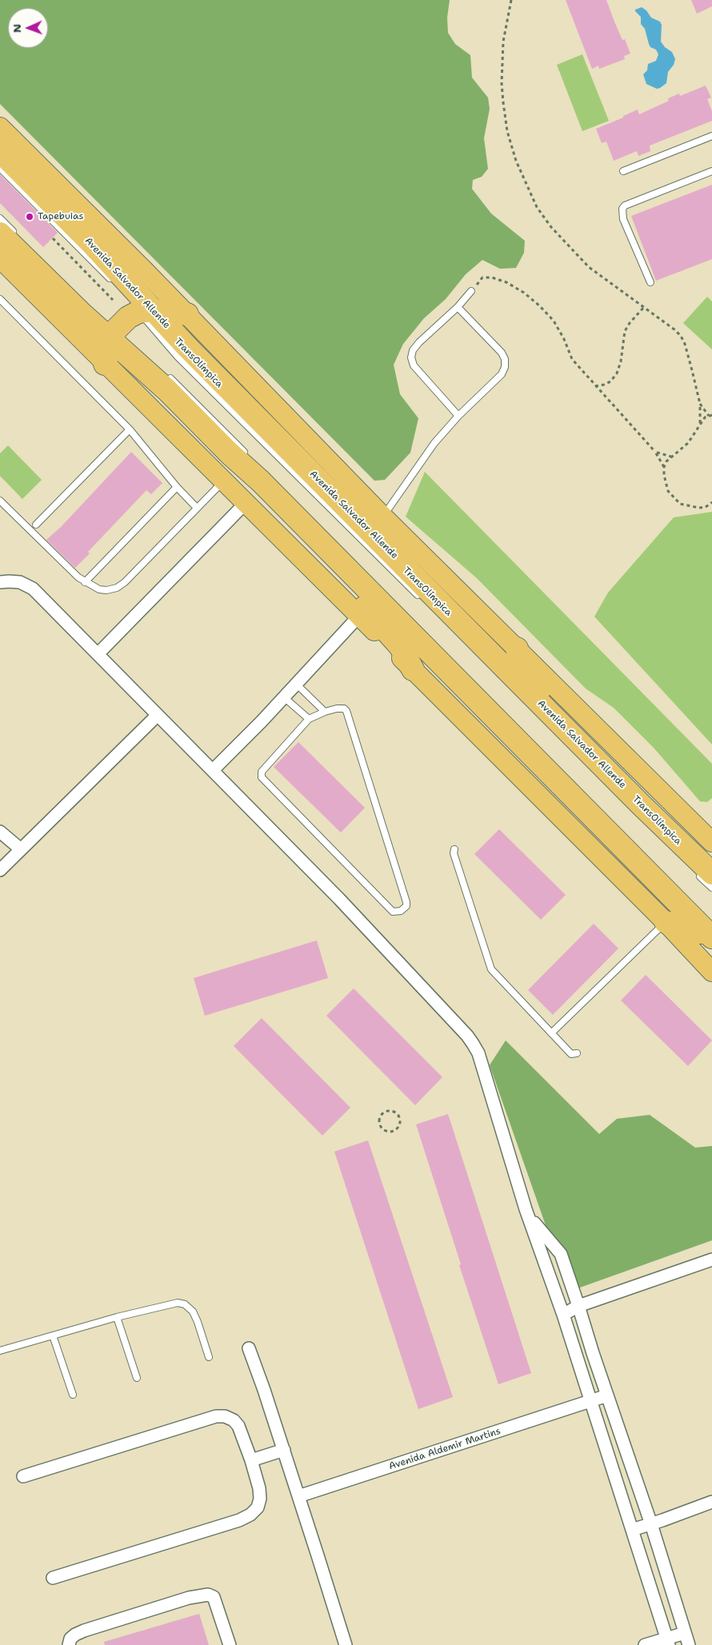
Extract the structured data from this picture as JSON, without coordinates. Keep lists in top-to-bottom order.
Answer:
{
  "streets": {
    "highway": ["Avenida Salvador Allende"],
    "street": ["Avenida Aldemir Martins"],
    "lane": ["TransOlímpica"]
  },
  "crossings": [
    ["Avenida Salvador Allende", "TransOlímpica"]
  ],
  "places": ["Tapebuias"],
  "north": "left"
}
